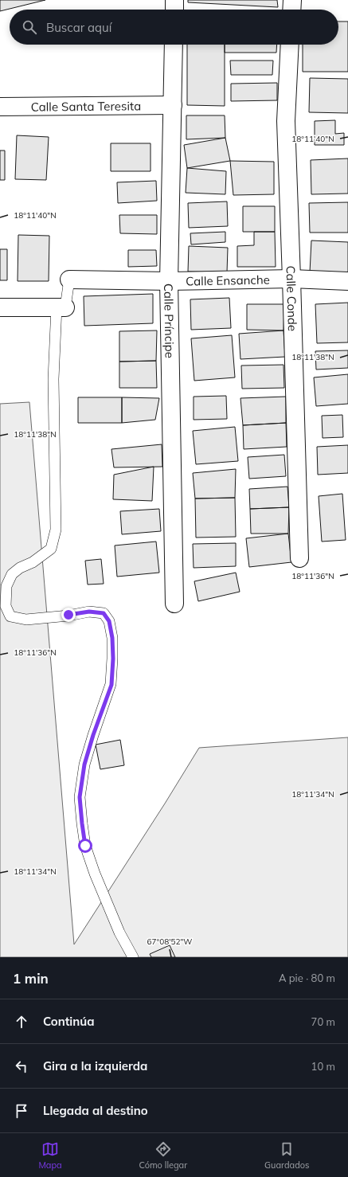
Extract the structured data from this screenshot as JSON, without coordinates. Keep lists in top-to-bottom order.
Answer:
{
  "streets": {
    "street": [
      "Calle Santa Teresita",
      "Calle Ensanche",
      "Calle Conde",
      "Calle Príncipe"
    ]
  },
  "crossings": [
    ["Calle Santa Teresita", "Calle Príncipe"],
    ["Calle Ensanche", "Calle Conde"],
    ["Calle Ensanche", "Calle Príncipe"]
  ],
  "page": {
    "search": "Buscar aquí",
    "heading": ["1 min", "A pie · 80 m"],
    "list": [
      ["Continúa", "70 m"],
      ["Gira a la izquierda", "10 m"],
      "Llegada al destino"
    ],
    "nav": ["Mapa", "Cómo llegar", "Guardados"]
  },
  "coordinates": [
    "18°11'40\"N",
    "18°11'38\"N",
    "18°11'36\"N",
    "18°11'34\"N",
    "67°08'52\"W"
  ]
}
